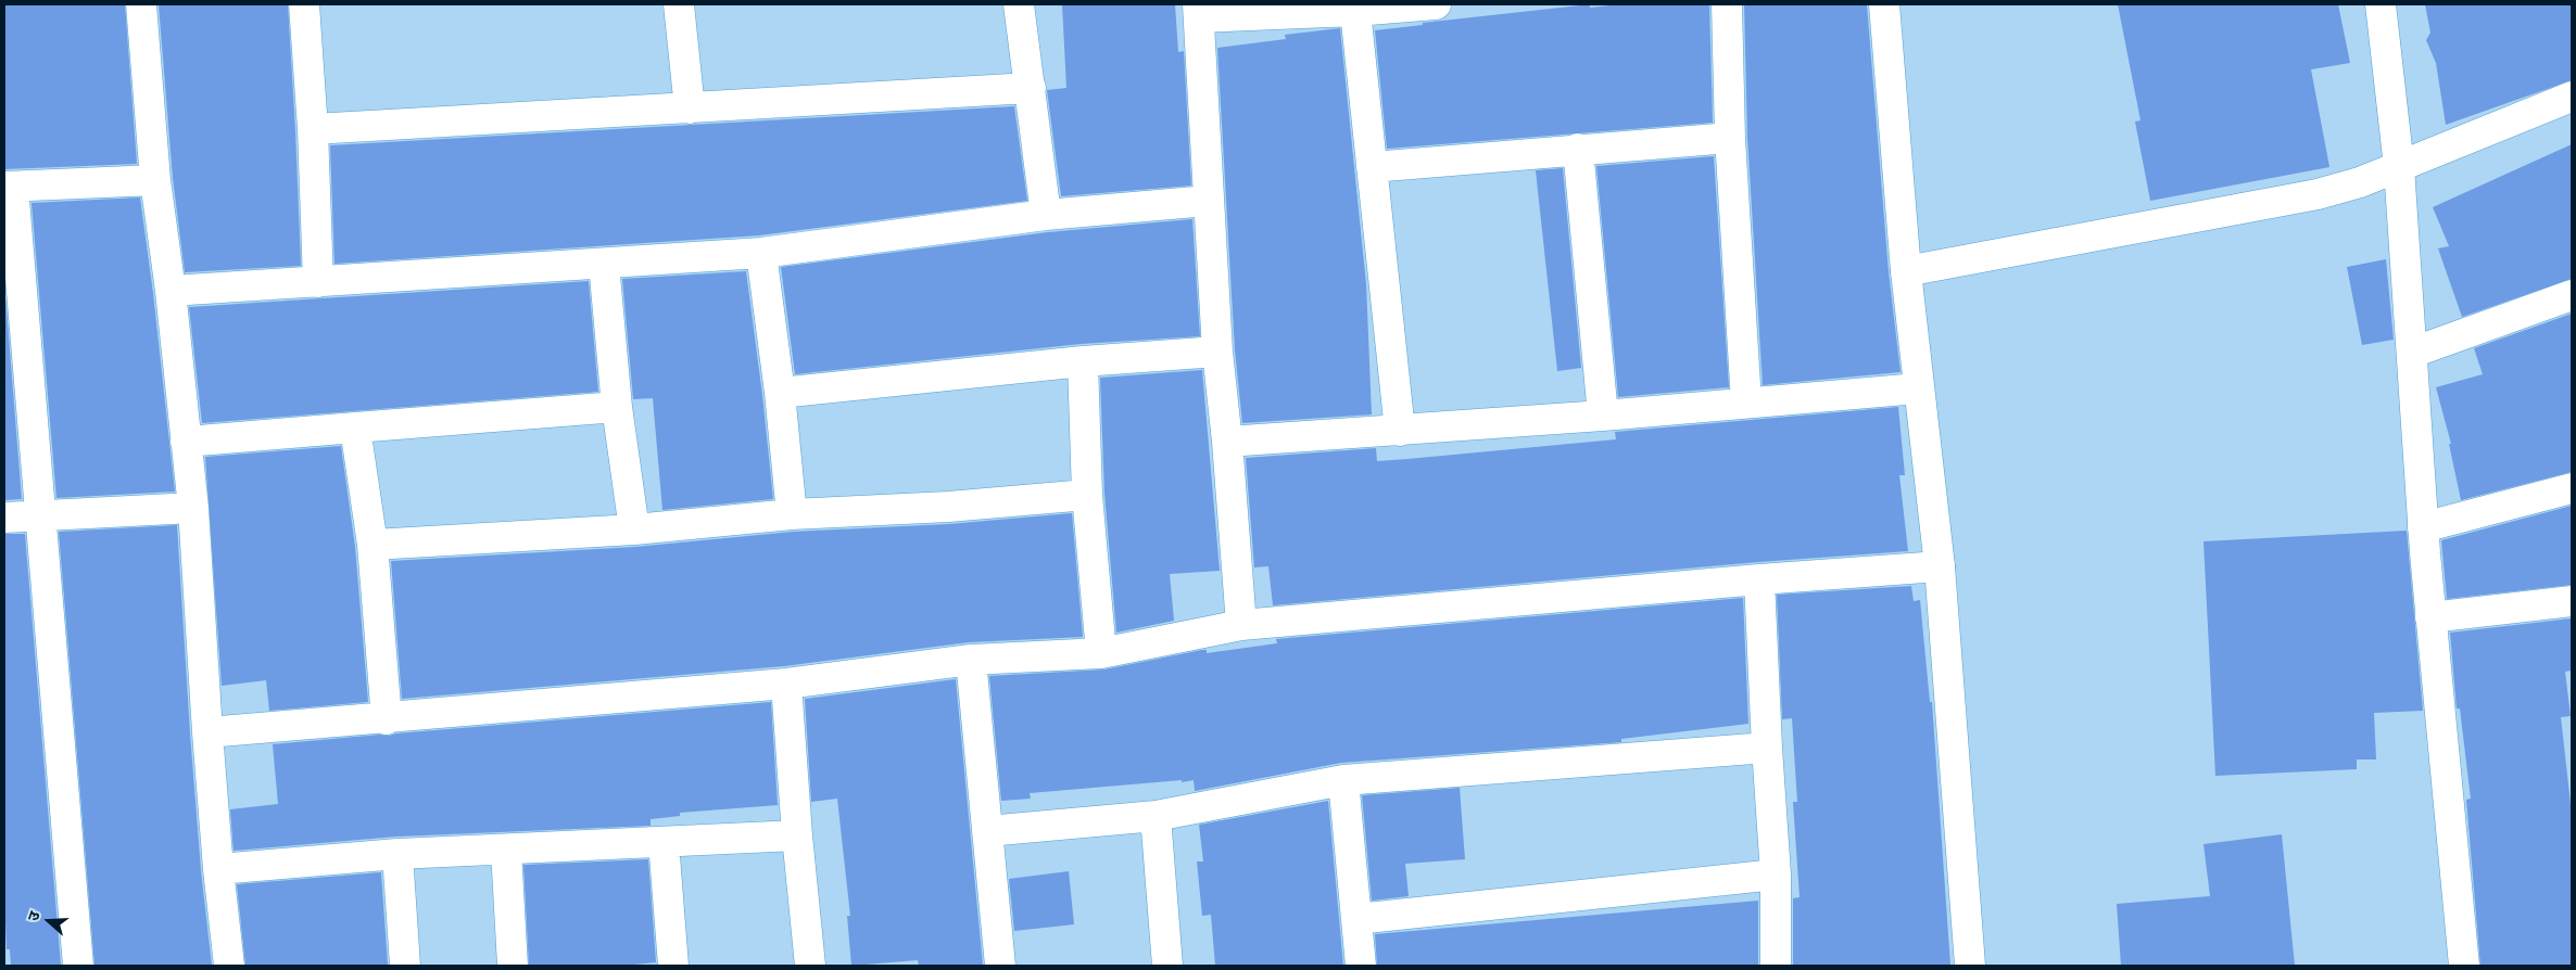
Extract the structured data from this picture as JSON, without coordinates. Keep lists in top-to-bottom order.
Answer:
{
  "north": "left"
}
